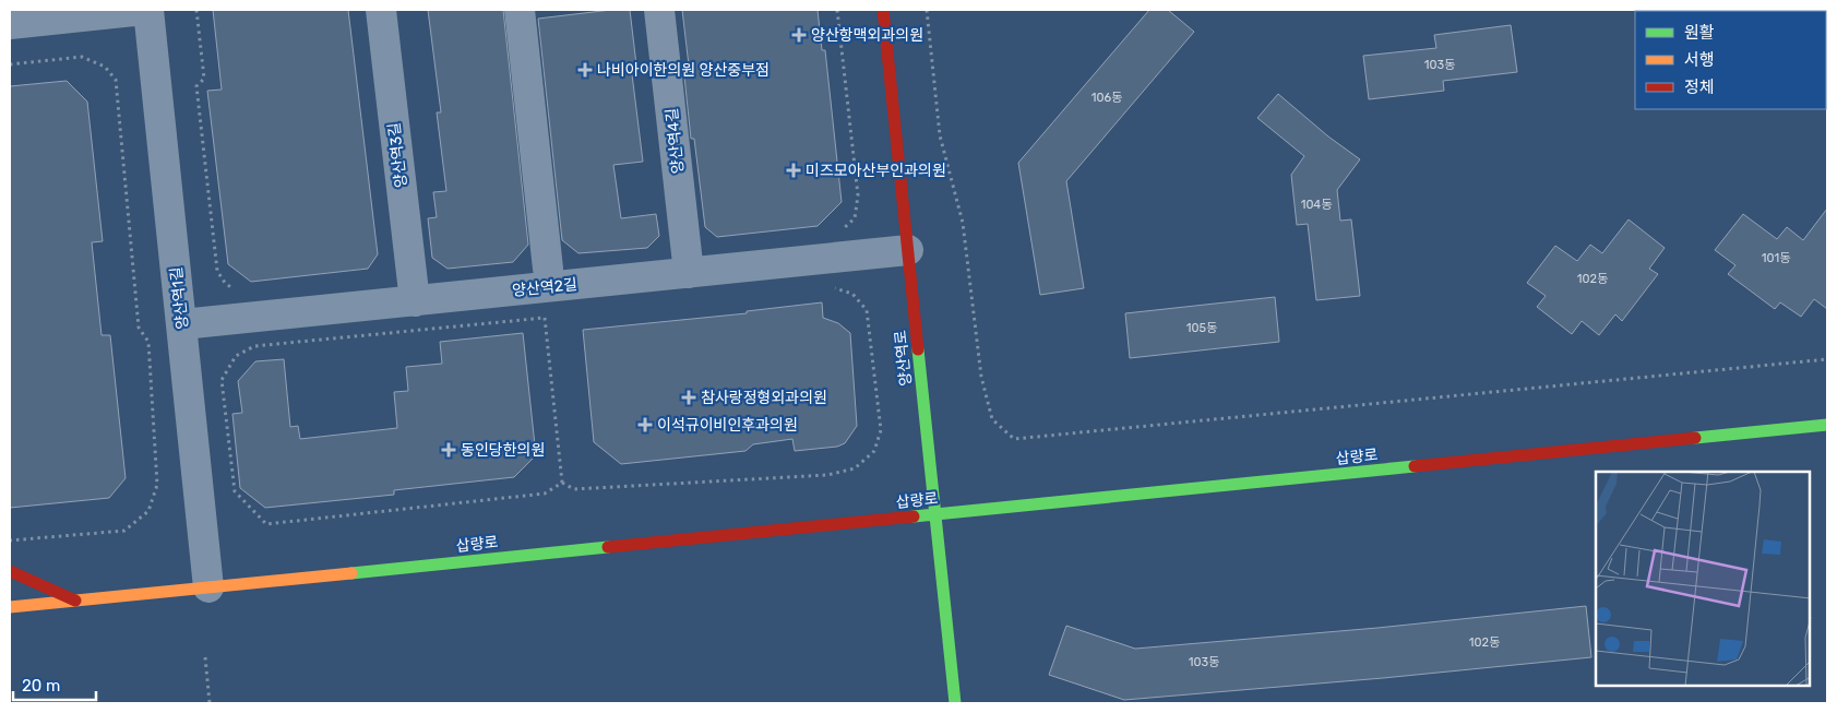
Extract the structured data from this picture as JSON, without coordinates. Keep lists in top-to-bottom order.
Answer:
{
  "streets": {
    "street": [
      "양산역4길",
      "양산역3길",
      "양산역2길",
      "양산역1길",
      "양산역로",
      "삽량로"
    ]
  },
  "crossings": [
    ["양산역4길", "양산역2길"],
    ["양산역3길", "양산역2길"],
    ["양산역2길", "양산역1길"],
    ["양산역2길", "양산역로"],
    ["양산역1길", "삽량로"],
    ["양산역로", "삽량로"]
  ],
  "places": {
    "health": [
      "양산항맥외과의원",
      "나비아이한의원 양산중부점",
      "미즈모아산부인과의원",
      "참사랑정형외과의원",
      "이석규이비인후과의원",
      "동인당한의원"
    ]
  },
  "house_numbers": [
    "103동",
    "106동",
    "104동",
    "101동",
    "102동",
    "105동",
    "102동",
    "103동"
  ],
  "legend": ["원활", "서행", "정체"],
  "scale_bar": "20 m"
}
